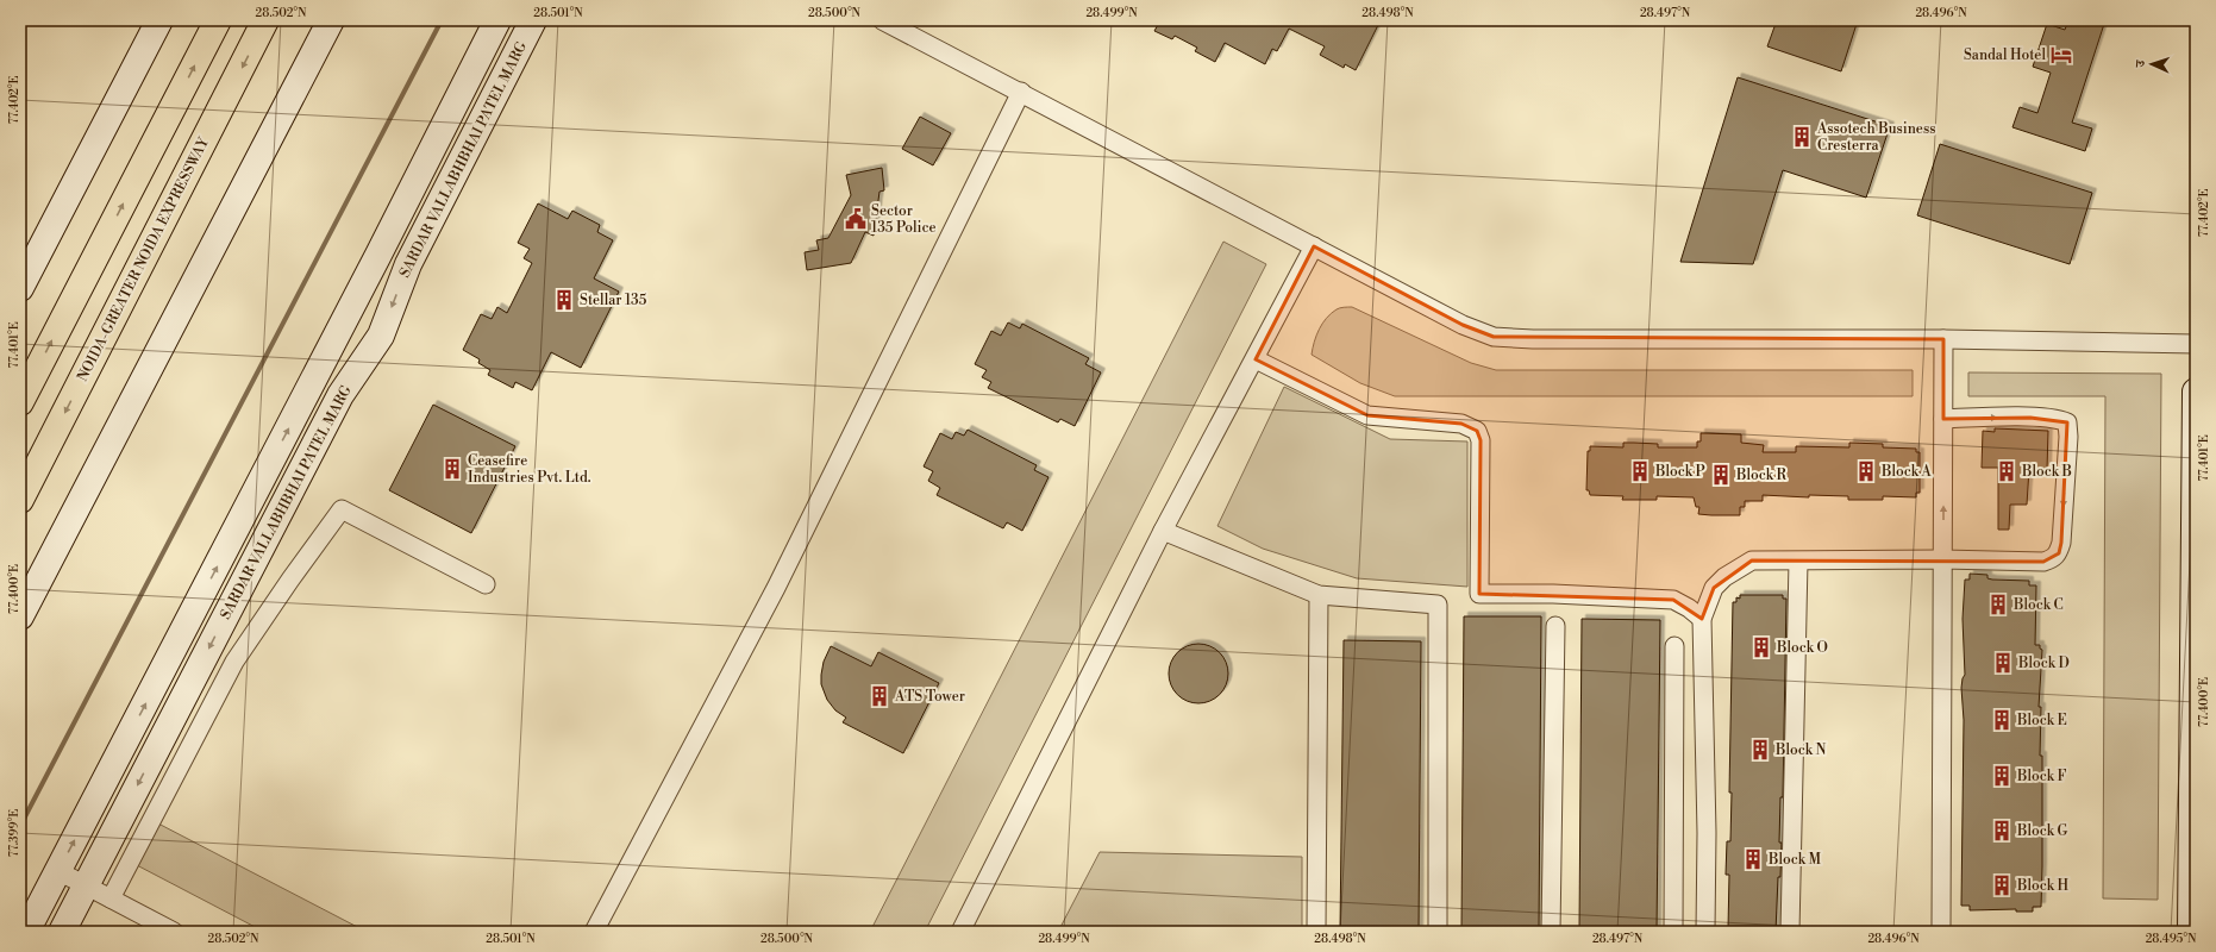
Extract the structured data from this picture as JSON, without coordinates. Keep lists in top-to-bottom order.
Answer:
{
  "streets": {
    "highway": ["NOIDA-GREATER NOIDA EXPRESSWAY"],
    "street": ["SARDAR VALLABHBHAI PATEL MARG"]
  },
  "places": {
    "hotel": ["Sandal Hotel"],
    "building": [
      "Assotech Business Cresterra",
      "Stellar 135",
      "Ceasefire Industries Pvt. Ltd.",
      "Block P",
      "Block A",
      "Block B",
      "Block R",
      "Block C",
      "Block O",
      "Block D",
      "ATS Tower",
      "Block E",
      "Block N",
      "Block F",
      "Block G",
      "Block M",
      "Block H"
    ],
    "public building": ["Sector 135 Police"]
  },
  "north": "left",
  "coordinates": [
    "28.502°N",
    "28.501°N",
    "28.500°N",
    "28.499°N",
    "28.498°N",
    "28.497°N",
    "28.496°N",
    "77.402°E",
    "77.401°E",
    "77.400°E",
    "77.399°E",
    "28.495°N"
  ]
}
